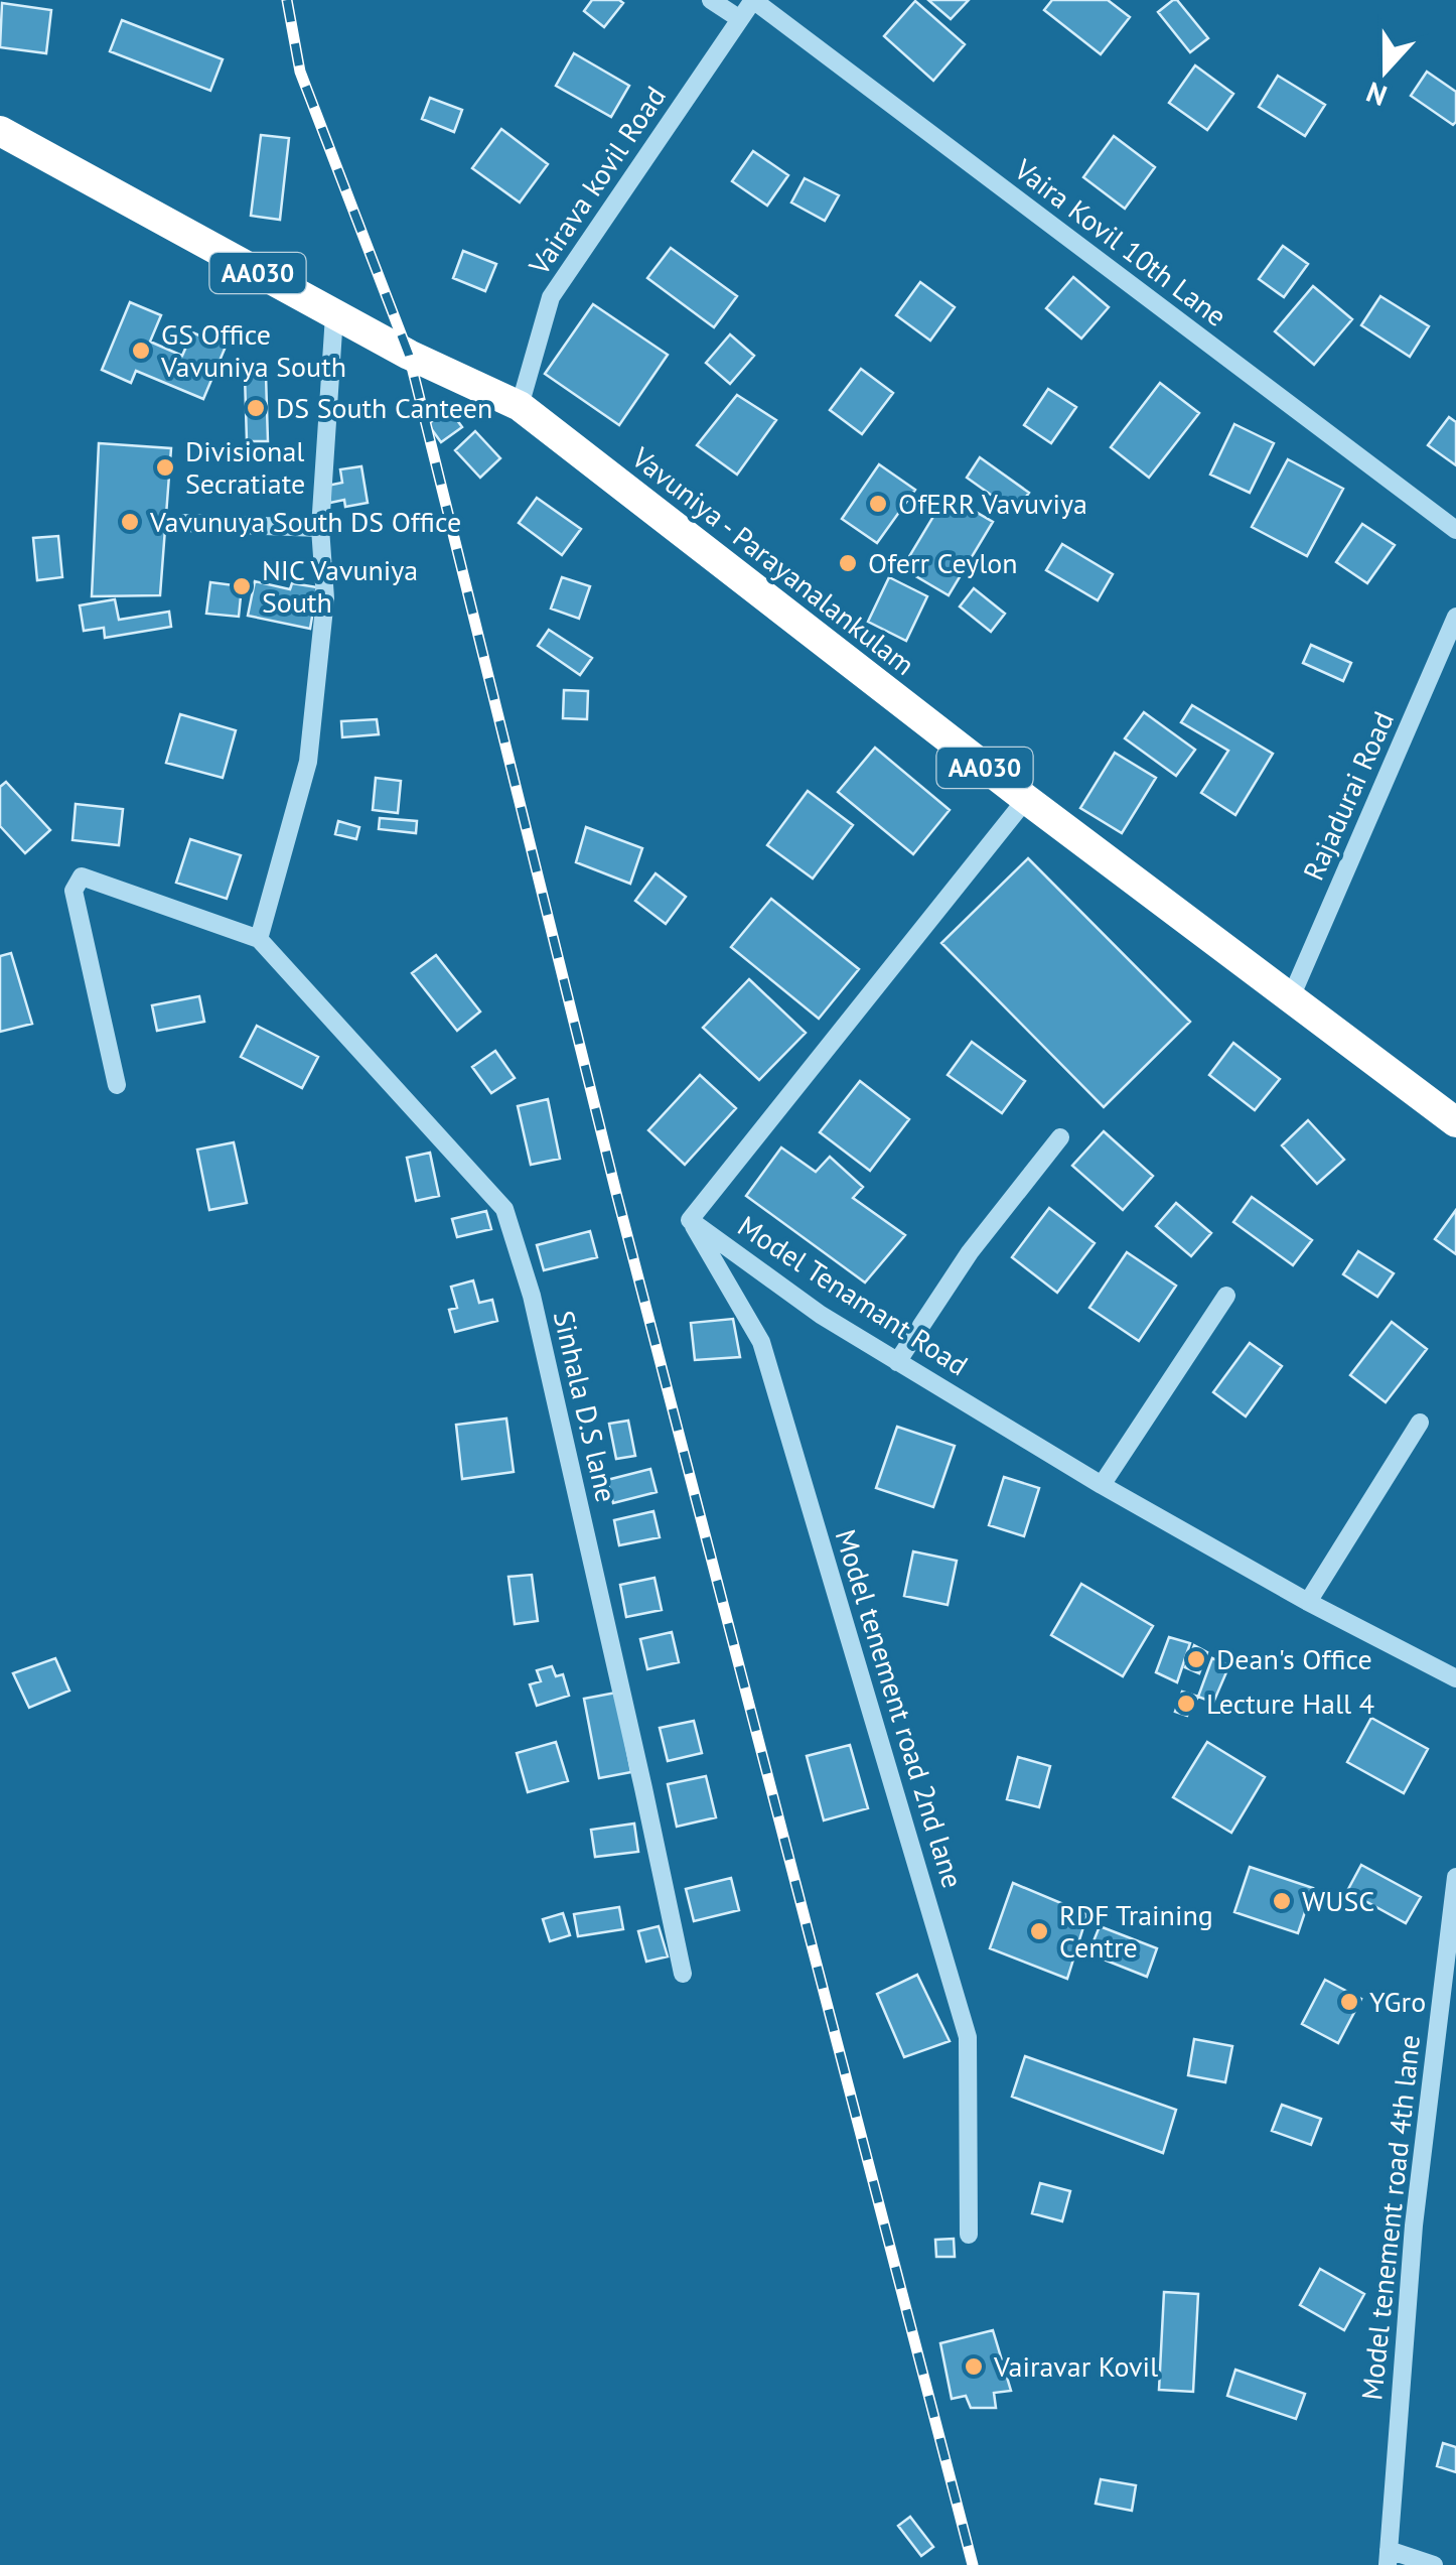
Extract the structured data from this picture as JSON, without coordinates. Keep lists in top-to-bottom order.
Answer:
{
  "streets": {
    "highway": ["AA030", "Vavuniya - Parayanalankulam"],
    "street": [
      "Vairava kovil Road",
      "Vaira Kovil 10th Lane",
      "Rajadurai Road",
      "Model Tenamant Road",
      "Sinhala D.S lane",
      "Model tenement road 2nd lane",
      "Model tenement road 4th lane"
    ]
  },
  "crossings": [
    ["Vairava kovil Road", "Vaira Kovil 10th Lane"],
    ["Vairava kovil Road", "Vavuniya - Parayanalankulam"],
    ["Vavuniya - Parayanalankulam", "Rajadurai Road"],
    ["Vavuniya - Parayanalankulam", "Model Tenamant Road"],
    ["Model Tenamant Road", "Model tenement road 2nd lane"]
  ],
  "places": [
    "GS Office Vavuniya South",
    "DS South Canteen",
    "Divisional Secratiate",
    "OfERR Vavuviya",
    "Vavunuya South DS Office",
    "Oferr Ceylon",
    "NIC Vavuniya South",
    "Dean's Office",
    "Lecture Hall 4",
    "WUSC",
    "RDF Training Centre",
    "YGro",
    "Vairavar Kovil"
  ],
  "north": "bottom"
}
